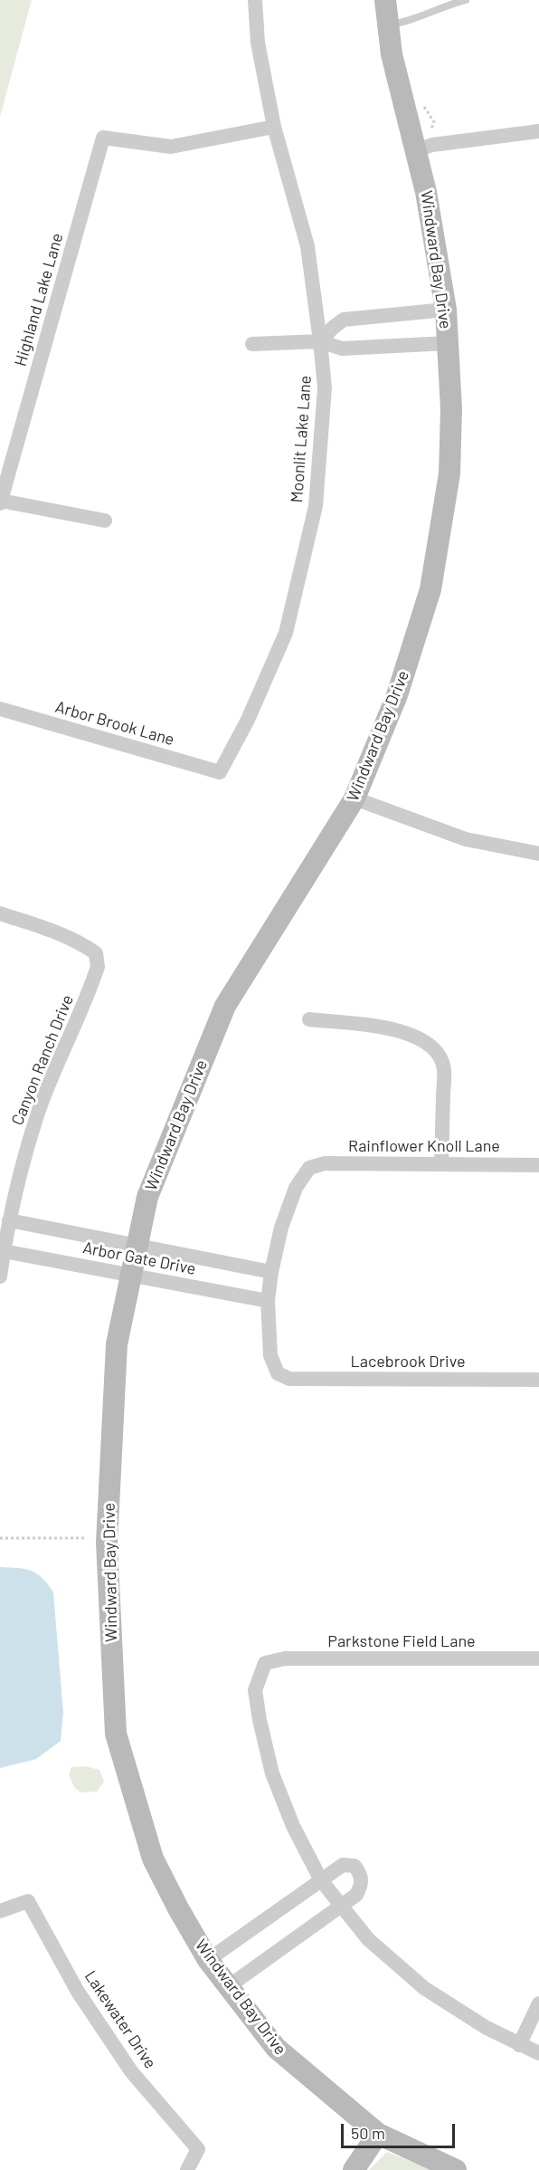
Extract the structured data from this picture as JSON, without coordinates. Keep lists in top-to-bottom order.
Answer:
{
  "streets": {
    "street": [
      "Windward Bay Drive",
      "Highland Lake Lane",
      "Moonlit Lake Lane",
      "Arbor Brook Lane",
      "Canyon Ranch Drive",
      "Rainflower Knoll Lane",
      "Arbor Gate Drive",
      "Lacebrook Drive",
      "Parkstone Field Lane",
      "Lakewater Drive"
    ]
  },
  "crossings": [
    ["Windward Bay Drive", "Arbor Gate Drive"],
    ["Highland Lake Lane", "Moonlit Lake Lane"],
    ["Moonlit Lake Lane", "Arbor Brook Lane"],
    ["Canyon Ranch Drive", "Arbor Gate Drive"],
    ["Rainflower Knoll Lane", "Arbor Gate Drive"],
    ["Arbor Gate Drive", "Lacebrook Drive"]
  ],
  "scale_bar": "50 m"
}
